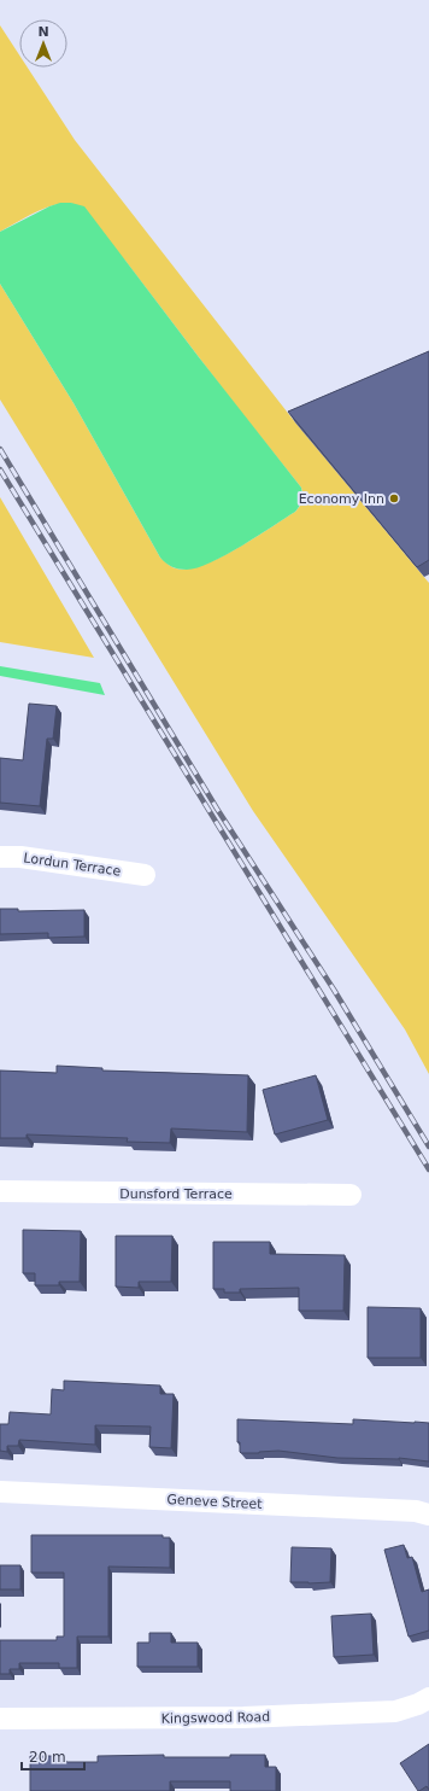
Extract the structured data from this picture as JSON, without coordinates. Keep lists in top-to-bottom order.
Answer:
{
  "streets": {
    "street": [
      "Lordun Terrace",
      "Dunsford Terrace",
      "Geneve Street",
      "Kingswood Road"
    ]
  },
  "places": ["Economy Inn"],
  "scale_bar": "20 m",
  "north": "top"
}
